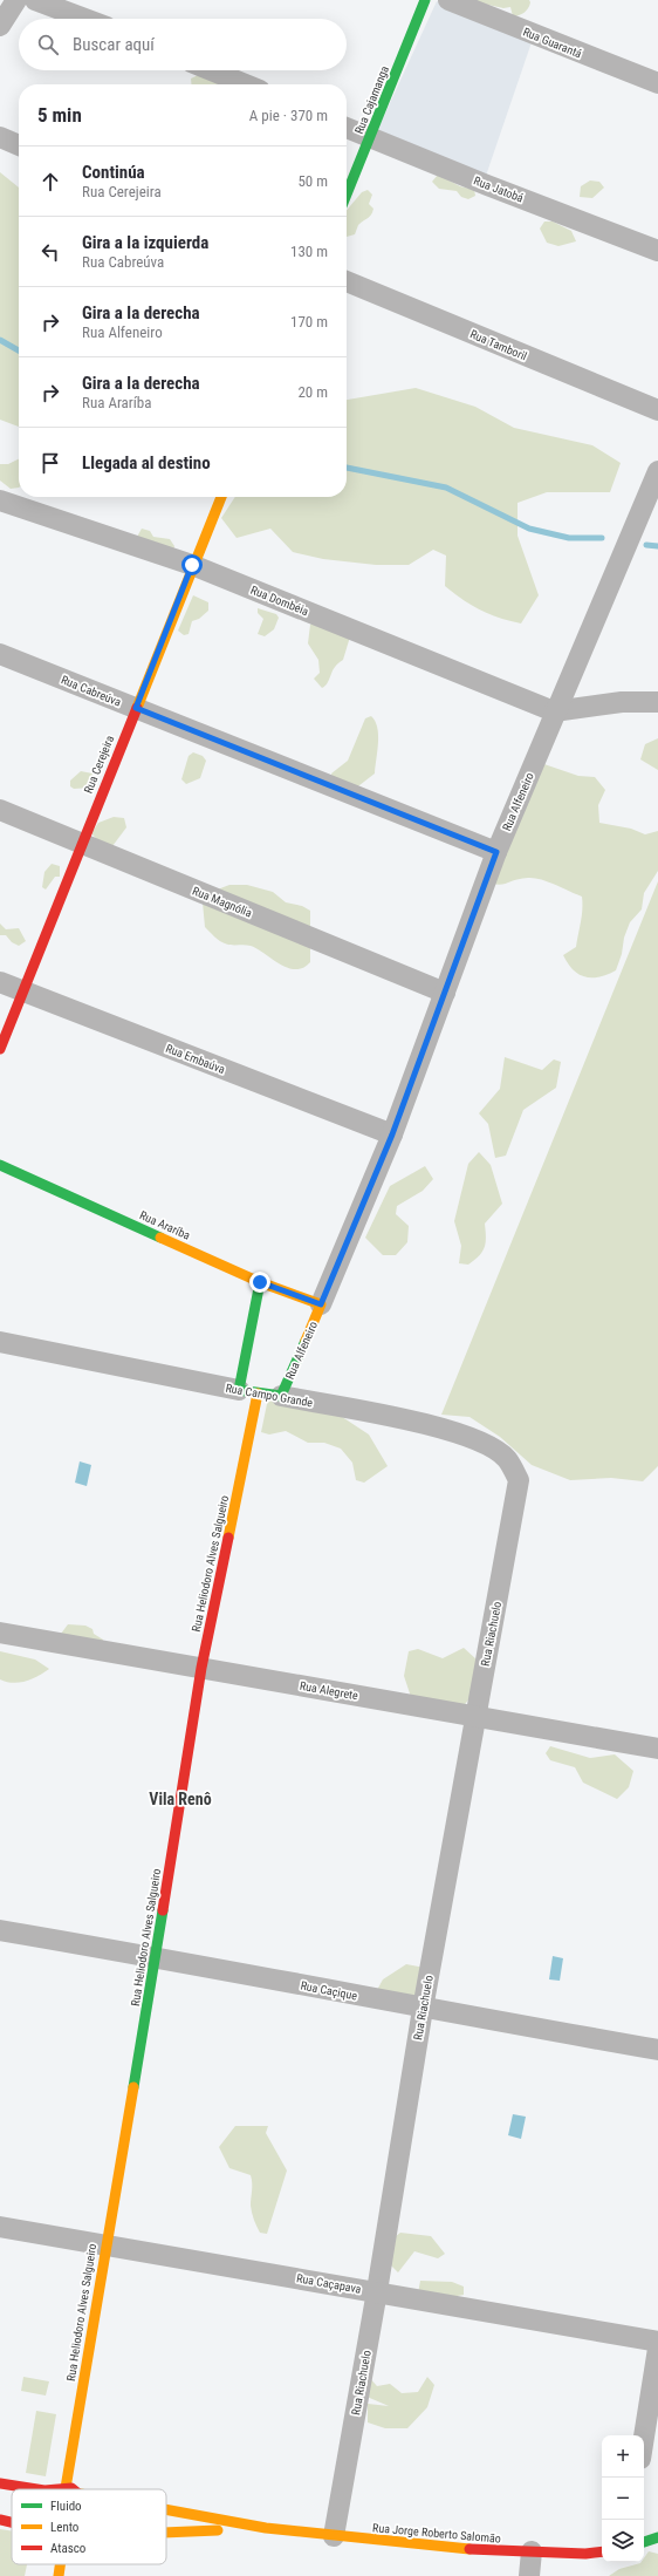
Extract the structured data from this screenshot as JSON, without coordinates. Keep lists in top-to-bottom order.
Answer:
{
  "streets": {
    "street": [
      "Rua Guarantá",
      "Rua Cajamanga",
      "Rua Jatobá",
      "Rua Tamboril",
      "Rua Dombéia",
      "Rua Cabreúva",
      "Rua Cerejeira",
      "Rua Alfeneiro",
      "Rua Magnólia",
      "Rua Embaúva",
      "Rua Araríba",
      "Rua Campo Grande",
      "Rua Heliodoro Alves Salgueiro",
      "Rua Riachuelo",
      "Rua Alegrete",
      "Rua Caçique",
      "Rua Caçapava",
      "Rua Jorge Roberto Salomão"
    ]
  },
  "crossings": [
    ["Rua Cajamanga", "Rua Jatobá"],
    ["Rua Dombéia", "Rua Cerejeira"],
    ["Rua Dombéia", "Rua Alfeneiro"],
    ["Rua Cabreúva", "Rua Cerejeira"],
    ["Rua Cabreúva", "Rua Alfeneiro"],
    ["Rua Cerejeira", "Rua Magnólia"],
    ["Rua Cerejeira", "Rua Embaúva"],
    ["Rua Alfeneiro", "Rua Magnólia"],
    ["Rua Alfeneiro", "Rua Embaúva"],
    ["Rua Alfeneiro", "Rua Araríba"],
    ["Rua Alfeneiro", "Rua Campo Grande"],
    ["Rua Araríba", "Rua Heliodoro Alves Salgueiro"],
    ["Rua Campo Grande", "Rua Heliodoro Alves Salgueiro"],
    ["Rua Campo Grande", "Rua Riachuelo"],
    ["Rua Heliodoro Alves Salgueiro", "Rua Alegrete"],
    ["Rua Heliodoro Alves Salgueiro", "Rua Caçique"],
    ["Rua Heliodoro Alves Salgueiro", "Rua Caçapava"],
    ["Rua Riachuelo", "Rua Alegrete"],
    ["Rua Riachuelo", "Rua Caçique"],
    ["Rua Riachuelo", "Rua Caçapava"],
    ["Rua Riachuelo", "Rua Jorge Roberto Salomão"]
  ],
  "districts": ["Vila Renô"],
  "legend": ["Fluido", "Lento", "Atasco"],
  "page": {
    "search": "Buscar aquí",
    "heading": ["5 min", "A pie · 370 m"],
    "list": [
      ["Continúa", "Rua Cerejeira", "50 m"],
      ["Gira a la izquierda", "Rua Cabreúva", "130 m"],
      ["Gira a la derecha", "Rua Alfeneiro", "170 m"],
      ["Gira a la derecha", "Rua Araríba", "20 m"],
      "Llegada al destino"
    ],
    "map_buttons": ["+", "−"]
  }
}
